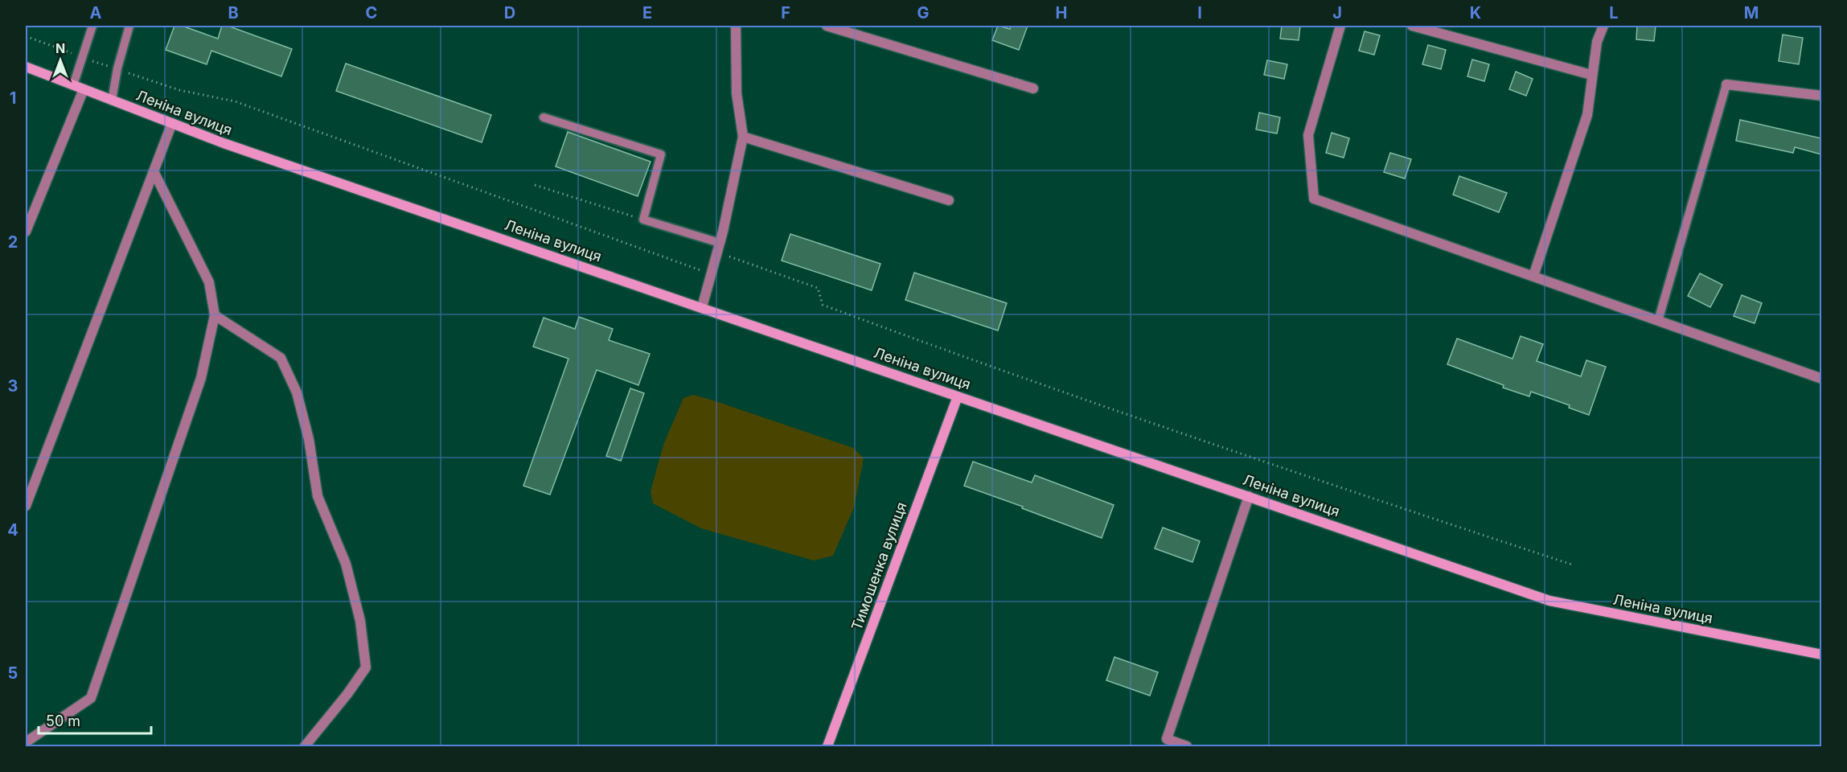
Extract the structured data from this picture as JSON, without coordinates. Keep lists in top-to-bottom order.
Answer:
{
  "streets": {
    "street": ["Леніна вулиця", "Тимошенка вулиця"]
  },
  "crossings": [
    ["Леніна вулиця", "Тимошенка вулиця"]
  ],
  "scale_bar": "50 m",
  "north": "top",
  "grid": {
    "columns": [
      "A",
      "B",
      "C",
      "D",
      "E",
      "F",
      "G",
      "H",
      "I",
      "J",
      "K",
      "L",
      "M"
    ],
    "rows": [
      "1",
      "2",
      "3",
      "4",
      "5"
    ]
  }
}
